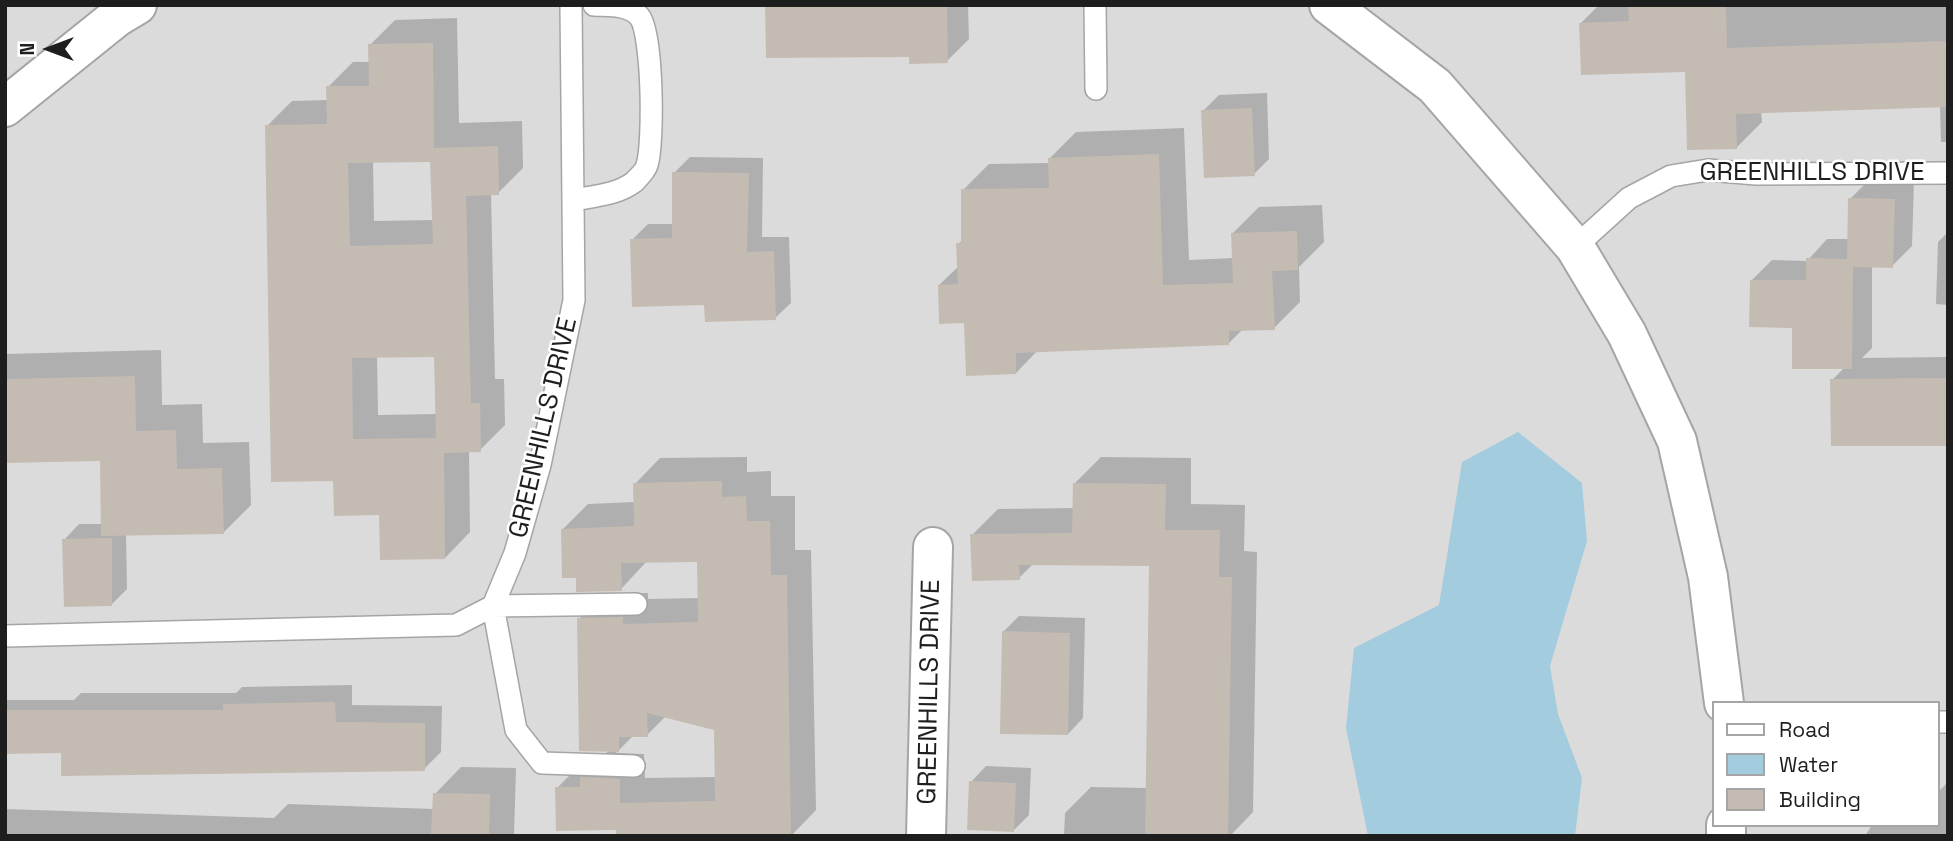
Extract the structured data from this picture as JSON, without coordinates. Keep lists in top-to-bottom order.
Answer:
{
  "streets": {
    "street": ["GREENHILLS DRIVE"]
  },
  "legend": ["Road", "Water", "Building"],
  "north": "left"
}
